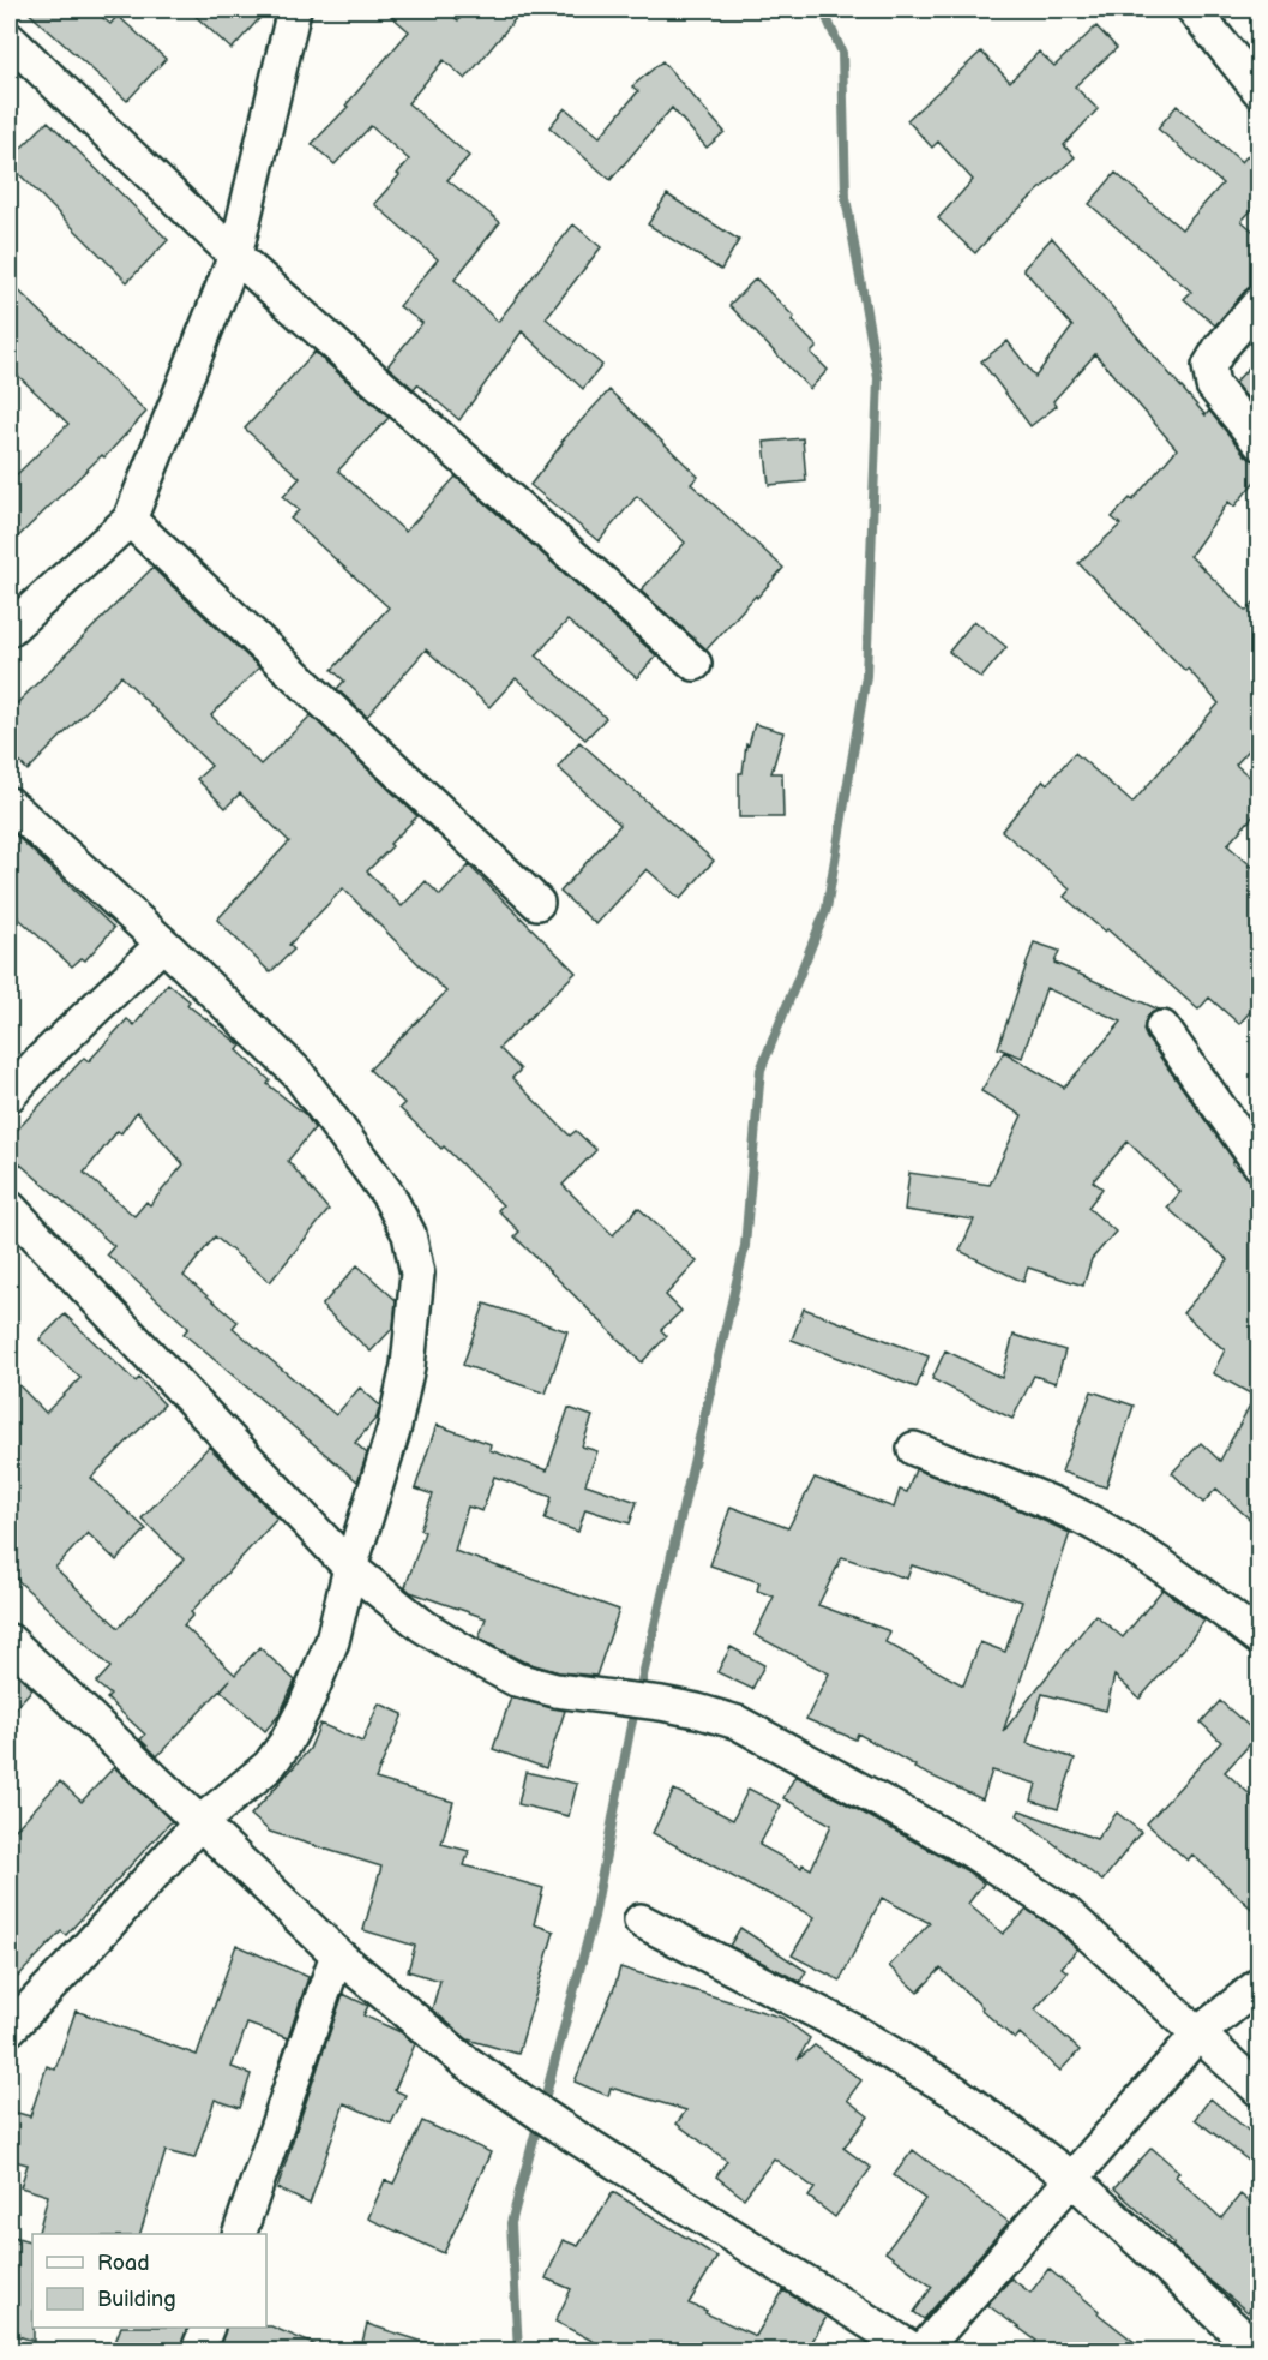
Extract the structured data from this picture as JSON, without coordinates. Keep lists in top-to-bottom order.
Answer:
{
  "legend": ["Road", "Building"]
}
